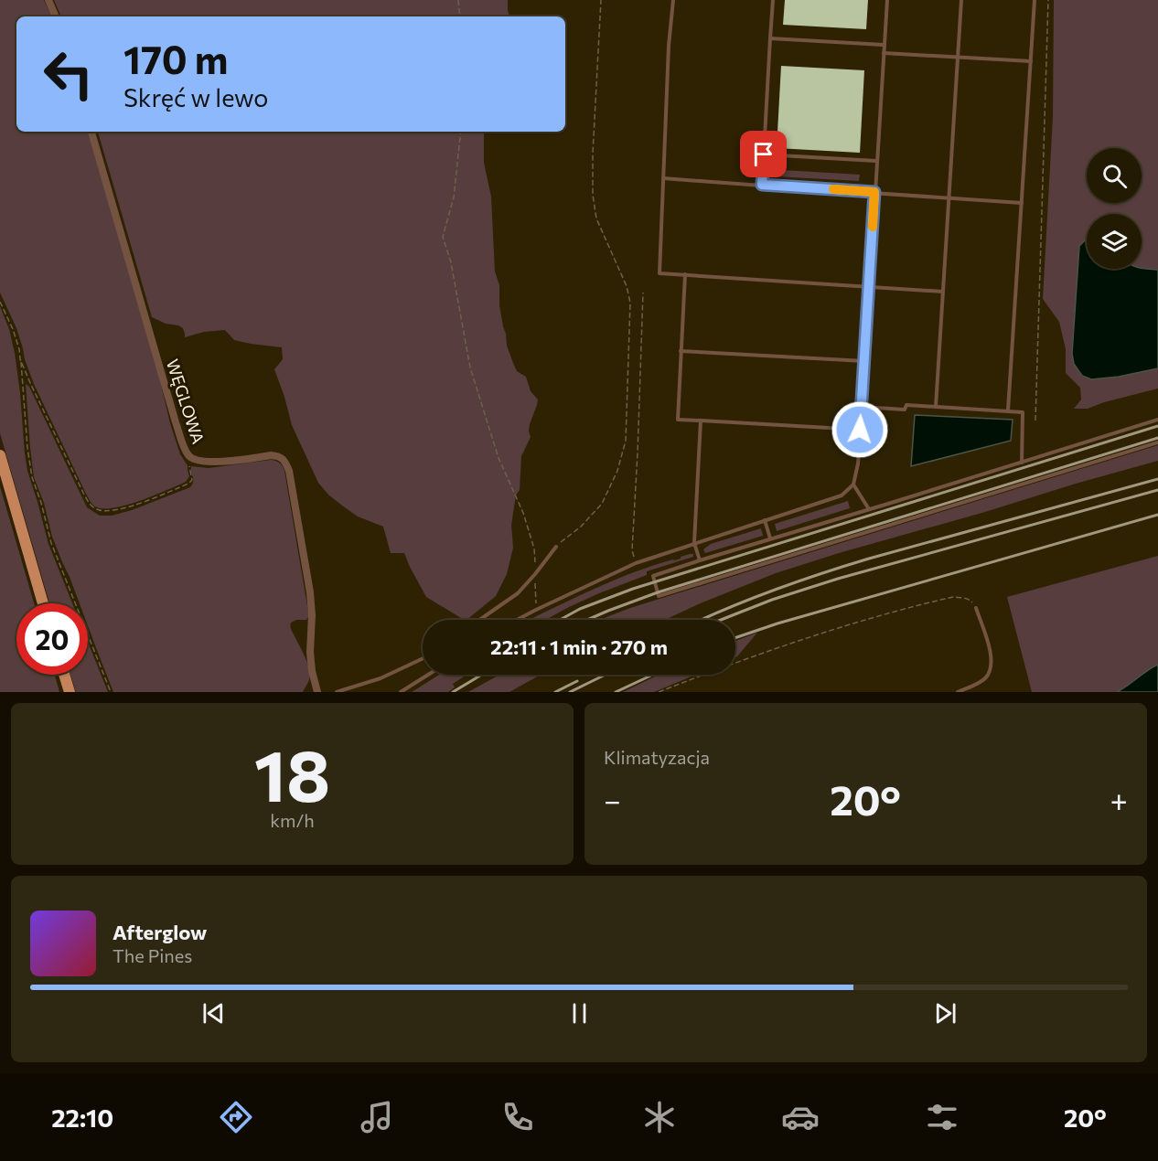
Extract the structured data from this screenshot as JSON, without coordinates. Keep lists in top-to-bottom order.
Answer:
{
  "streets": {
    "street": ["WĘGLOWA"]
  },
  "page": {
    "turn": ["170 m", "Skręć w lewo"],
    "limit": "20",
    "trip": "22:11 · 1 min · 270 m",
    "tile": [
      ["18", "km/h"],
      "Klimatyzacja"
    ],
    "heat": ["−", "20°", "+"],
    "song": ["Afterglow", "The Pines"],
    "tabs": ["22:10", "20°"]
  }
}
